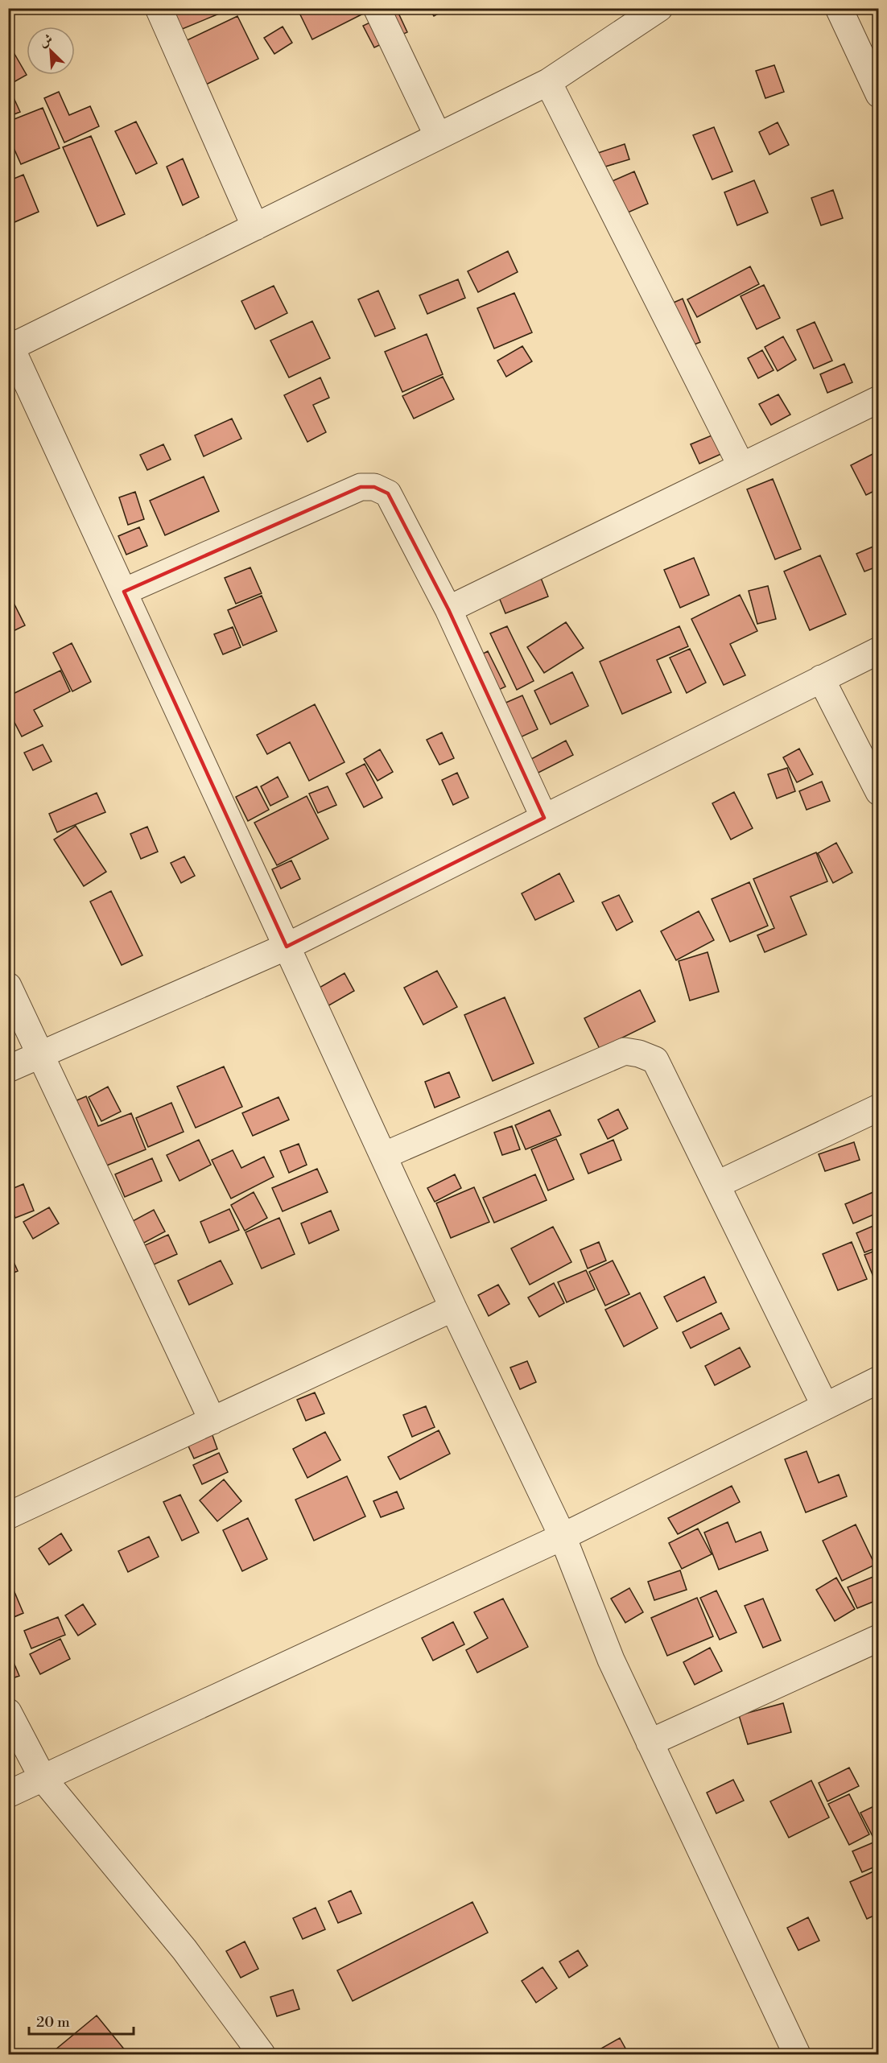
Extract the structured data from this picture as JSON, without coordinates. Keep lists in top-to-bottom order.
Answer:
{
  "scale_bar": "20 m",
  "north": "top left"
}
